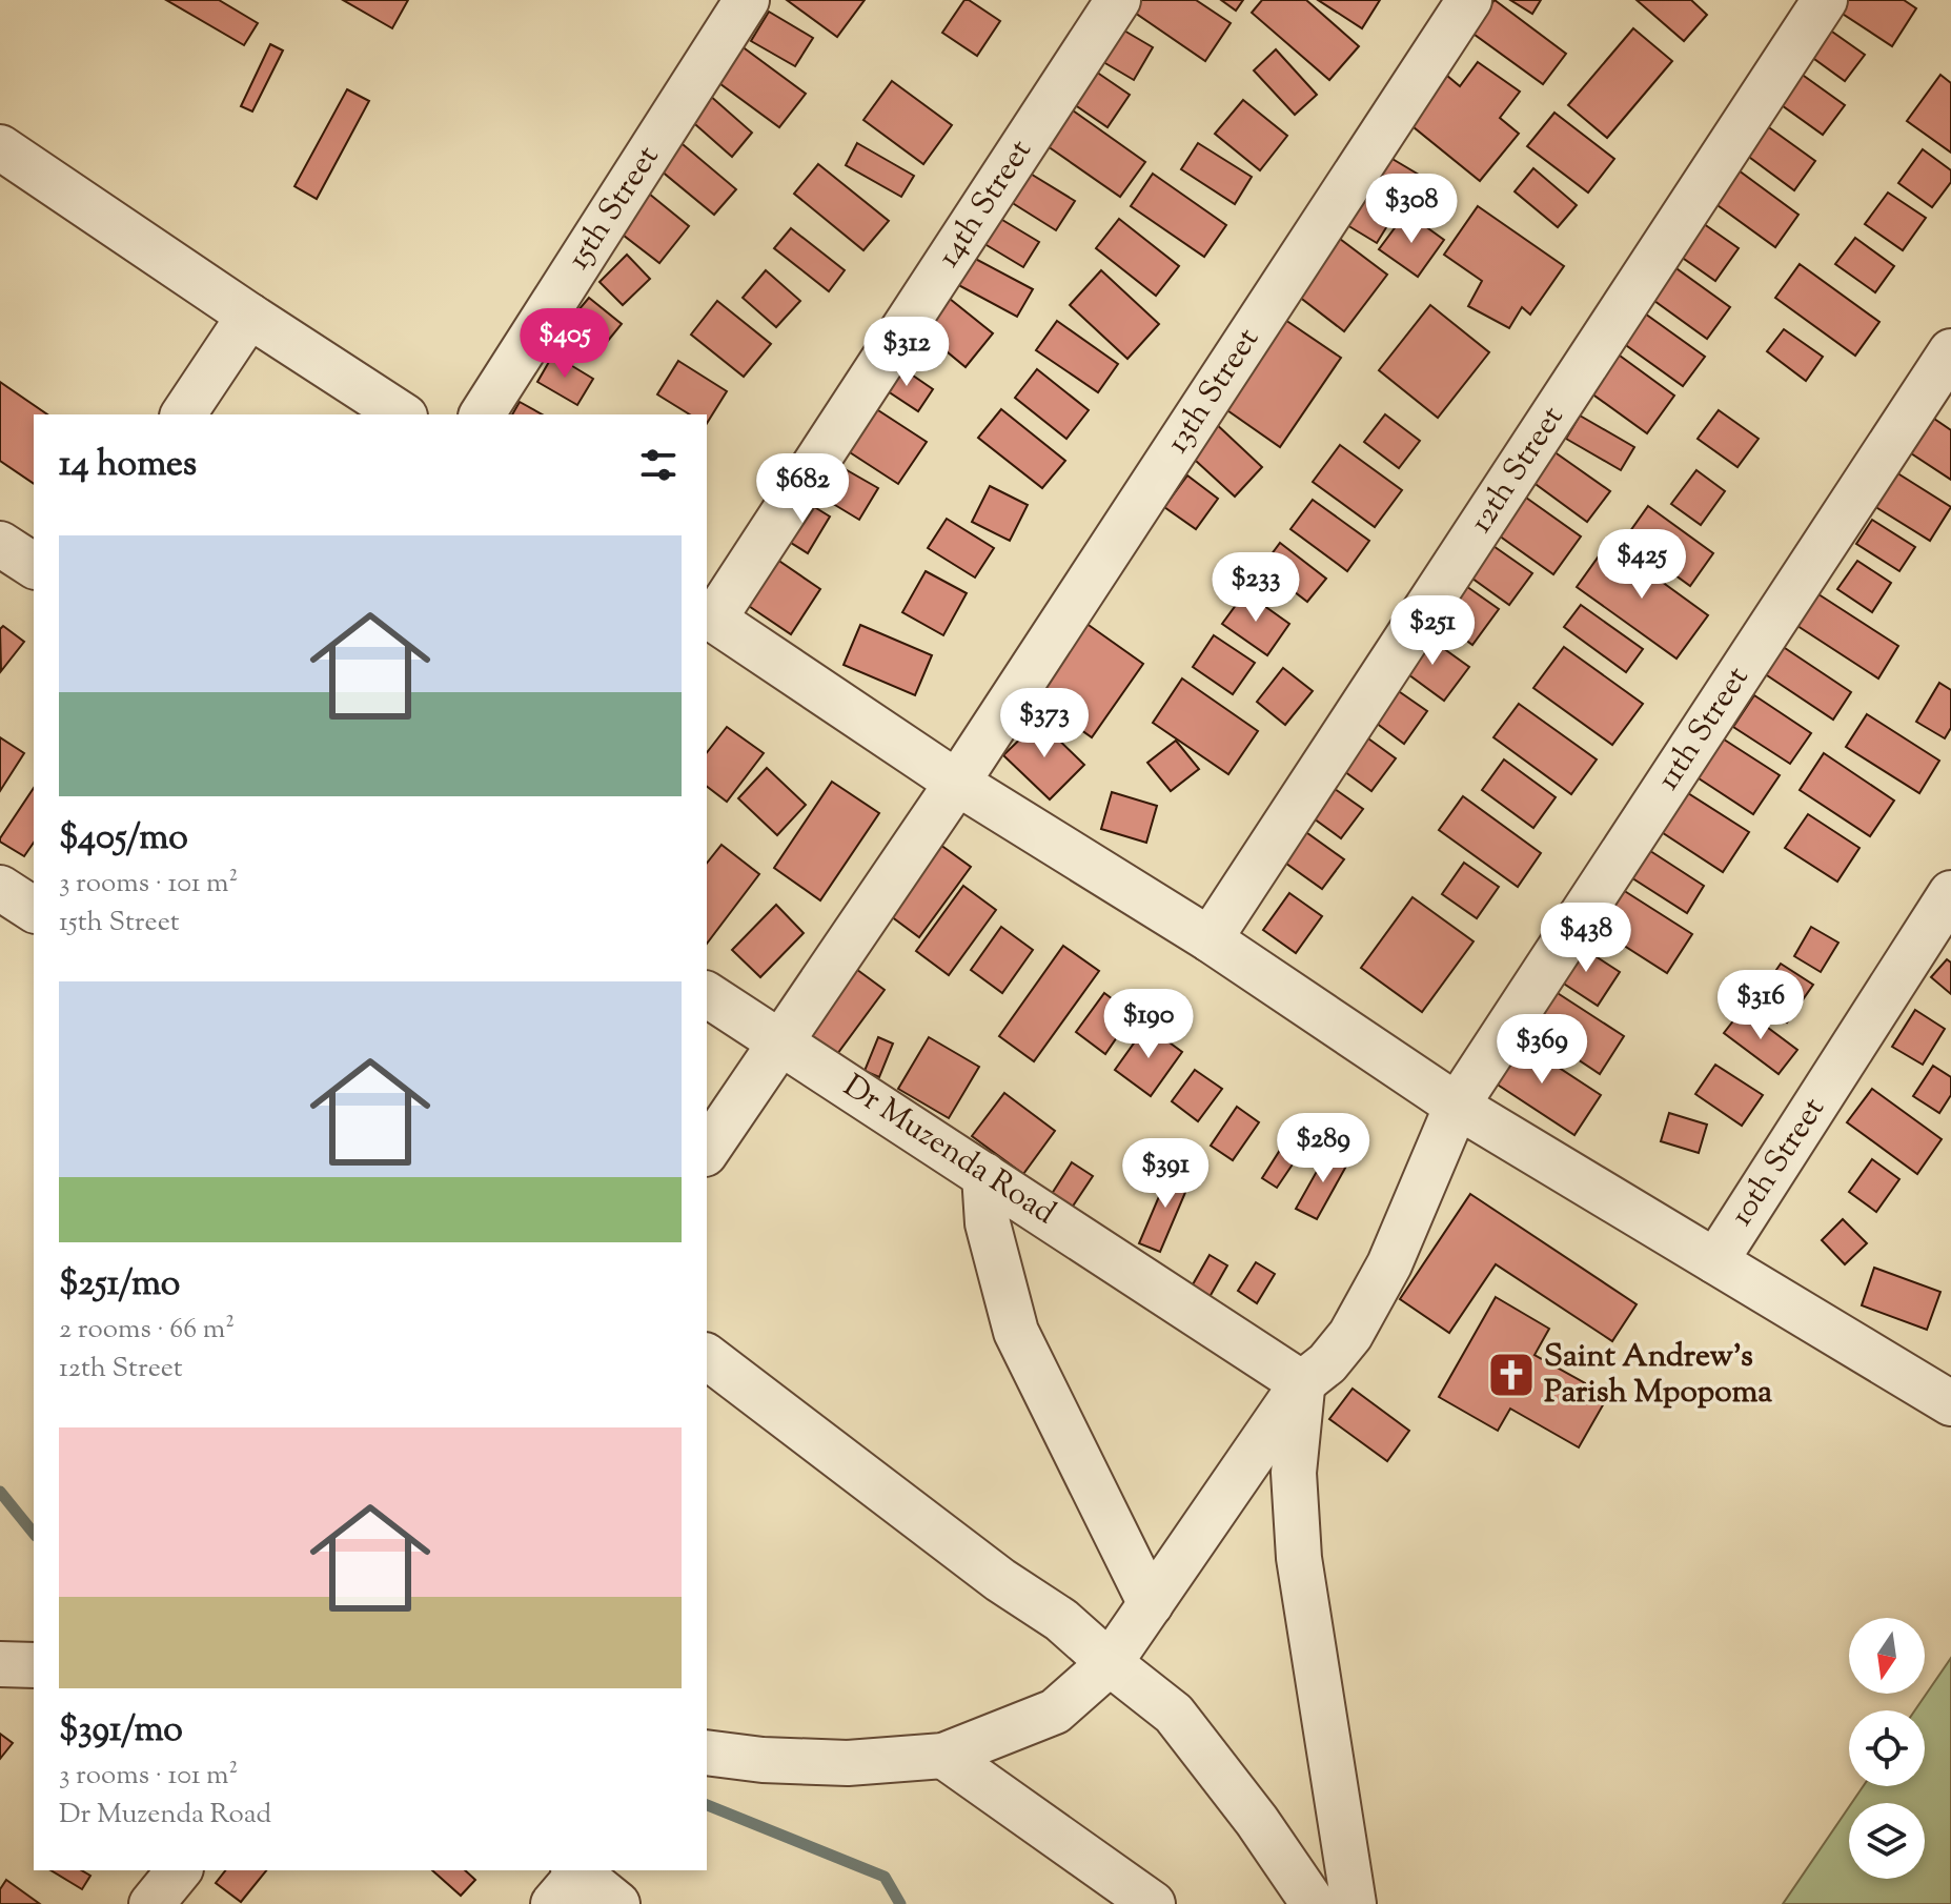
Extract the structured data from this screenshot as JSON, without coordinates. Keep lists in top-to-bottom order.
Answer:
{
  "streets": {
    "street": [
      "14th Street",
      "15th Street",
      "13th Street",
      "12th Street",
      "11th Street",
      "Dr Muzenda Road",
      "10th Street"
    ]
  },
  "crossings": [
    ["13th Street", "Dr Muzenda Road"]
  ],
  "places": {
    "church": ["Saint Andrew's Parish Mpopoma"]
  },
  "north": "bottom",
  "page": {
    "price": [
      "$308",
      "$405",
      "$312",
      "$682",
      "$425",
      "$233",
      "$251",
      "$373",
      "$438",
      "$316",
      "$190",
      "$369",
      "$289",
      "$391"
    ],
    "heading": "14 homes",
    "list": [
      {
        "name": "$405/mo",
        "note": "3 rooms · 101 m² · 15th Street"
      },
      {
        "name": "$251/mo",
        "note": "2 rooms · 66 m² · 12th Street"
      },
      {
        "name": "$391/mo",
        "note": "3 rooms · 101 m² · Dr Muzenda Road"
      }
    ]
  }
}
